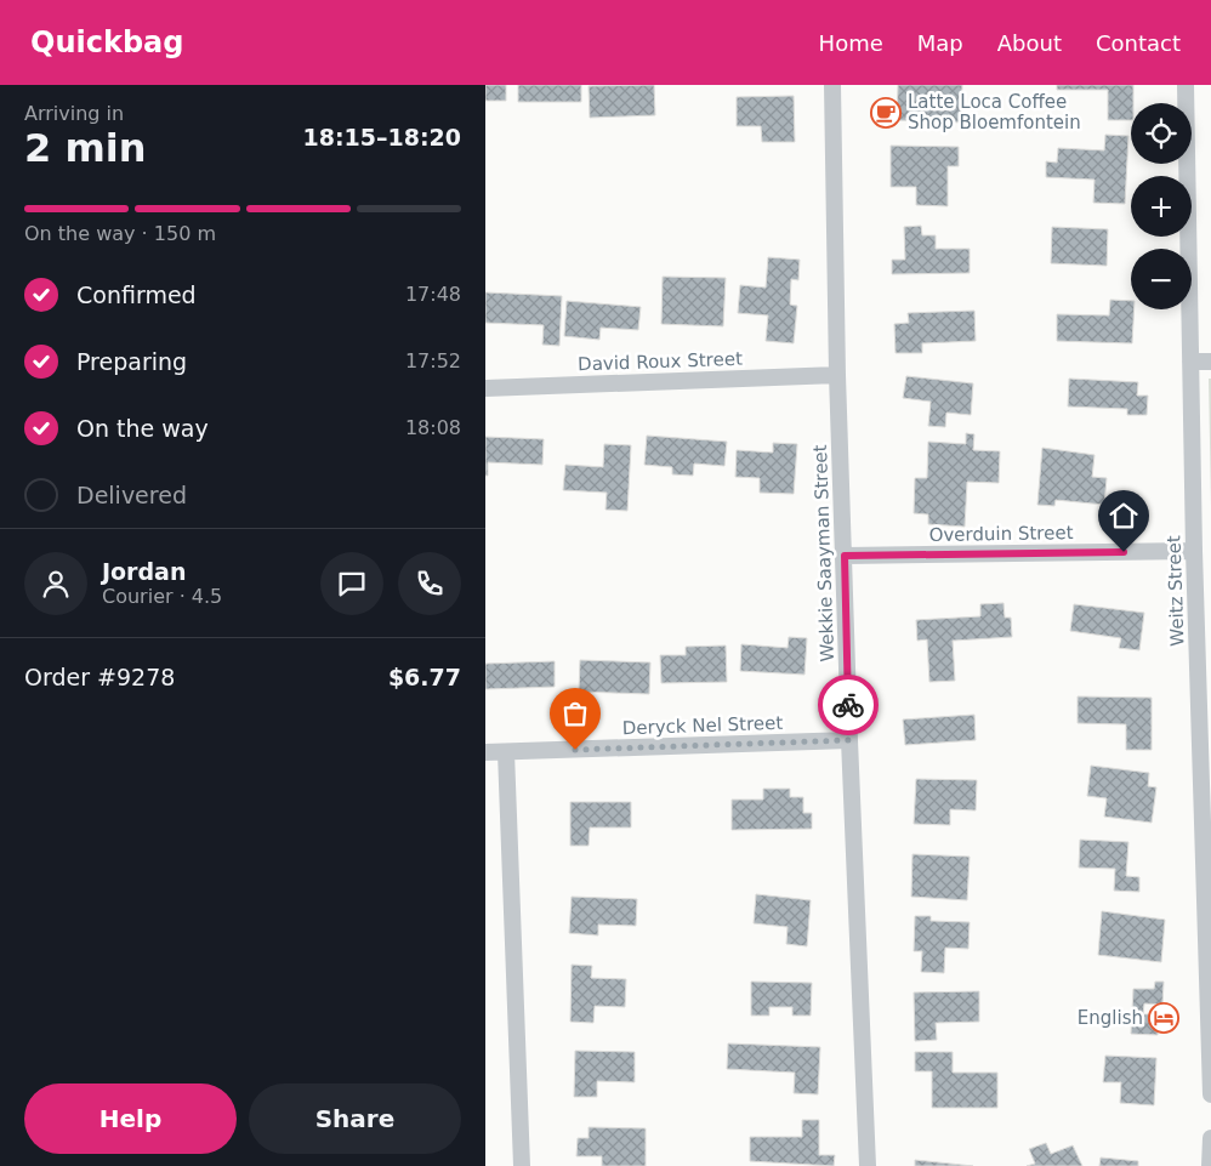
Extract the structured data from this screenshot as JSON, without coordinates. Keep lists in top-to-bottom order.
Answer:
{
  "streets": {
    "street": [
      "David Roux Street",
      "Overduin Street",
      "Wekkie Saayman Street",
      "Weitz Street",
      "Deryck Nel Street"
    ]
  },
  "crossings": [
    ["David Roux Street", "Wekkie Saayman Street"],
    ["Overduin Street", "Wekkie Saayman Street"],
    ["Overduin Street", "Weitz Street"],
    ["Wekkie Saayman Street", "Deryck Nel Street"]
  ],
  "places": {
    "cafe": ["Latte Loca Coffee Shop Bloemfontein"],
    "hotel": ["English"]
  },
  "page": {
    "header": "Quickbag",
    "nav": [
      "Home",
      "Map",
      "About",
      "Contact"
    ],
    "heading": ["2 min", "Arriving in", "18:15–18:20"],
    "panel": [
      "Jordan",
      "Courier · 4.5",
      "Order #9278",
      "$6.77"
    ],
    "map_buttons": ["+", "−"],
    "bar": "On the way · 150 m",
    "list": [
      ["Confirmed", "17:48"],
      ["Preparing", "17:52"],
      ["On the way", "18:08"],
      "Delivered"
    ],
    "buttons": ["Help", "Share"]
  }
}
